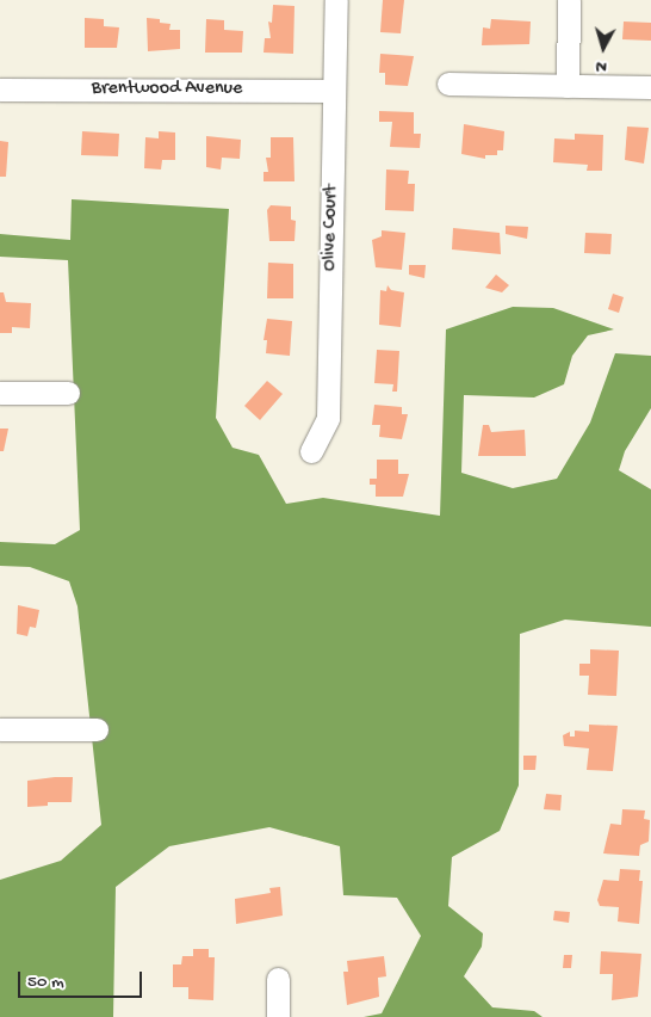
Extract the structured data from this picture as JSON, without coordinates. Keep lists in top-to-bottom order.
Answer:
{
  "streets": {
    "street": ["Brentwood Avenue", "Olive Court"]
  },
  "crossings": [
    ["Brentwood Avenue", "Olive Court"]
  ],
  "scale_bar": "50 m",
  "north": "bottom"
}
